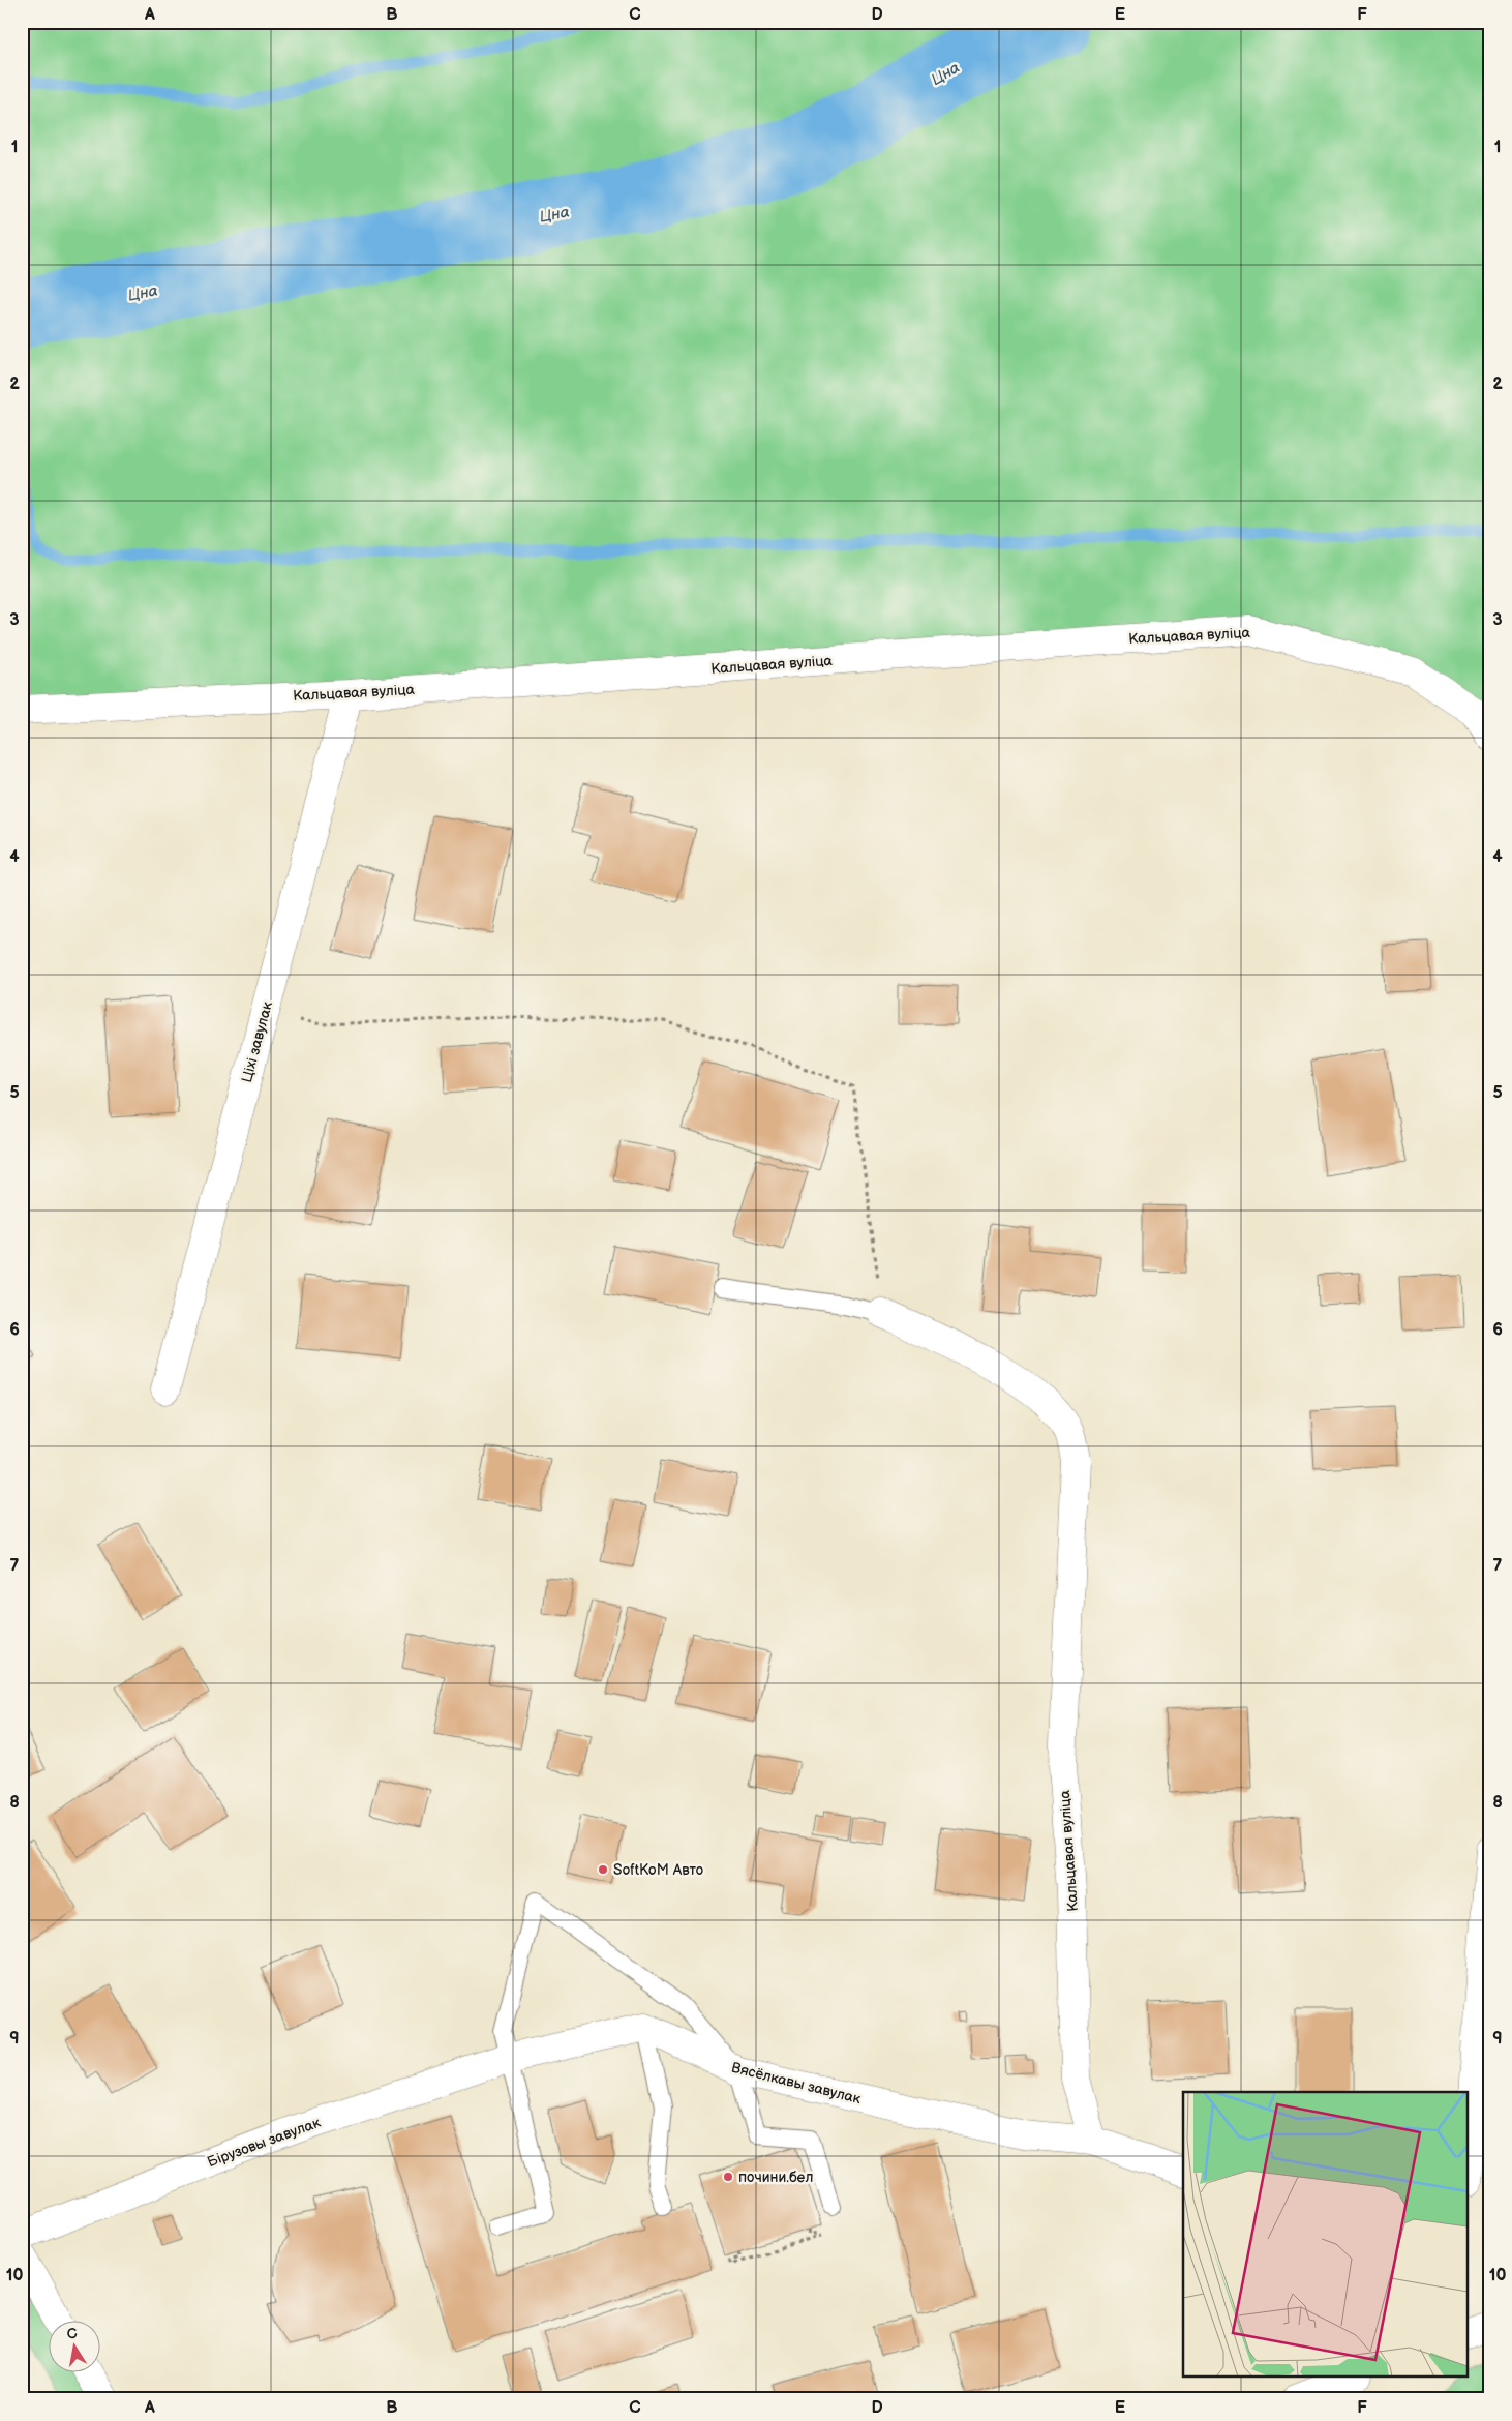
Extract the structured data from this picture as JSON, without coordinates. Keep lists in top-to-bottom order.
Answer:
{
  "streets": {
    "street": [
      "Кальцавая вуліца",
      "Ціхі завулак",
      "Вясёлкавы завулак",
      "Бірузовы завулак"
    ]
  },
  "crossings": [
    ["Кальцавая вуліца", "Ціхі завулак"],
    ["Кальцавая вуліца", "Вясёлкавы завулак"]
  ],
  "water": ["Цна"],
  "places": ["SoftKoM Авто", "почини.бел"],
  "north": "top",
  "grid": {
    "columns": [
      "A",
      "B",
      "C",
      "D",
      "E",
      "F"
    ],
    "rows": [
      "1",
      "2",
      "3",
      "4",
      "5",
      "6",
      "7",
      "8",
      "9",
      "10"
    ]
  }
}
